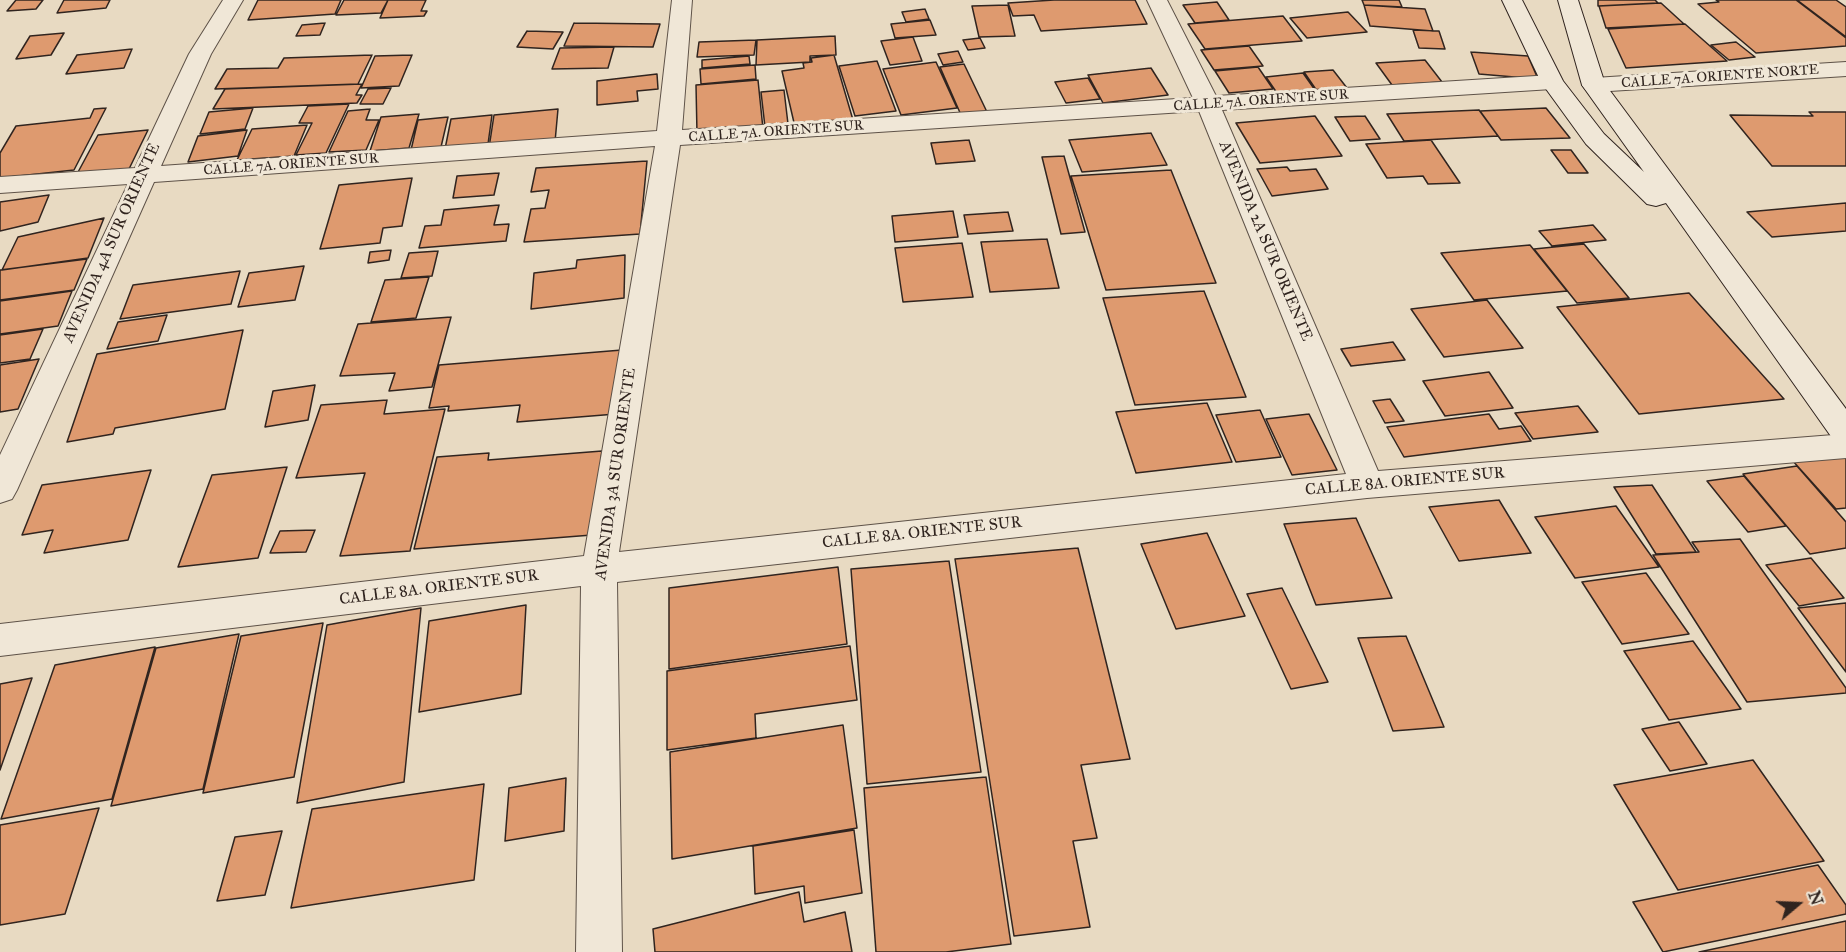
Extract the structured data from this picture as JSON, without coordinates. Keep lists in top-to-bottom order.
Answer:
{
  "streets": {
    "street": [
      "CALLE 7A. ORIENTE NORTE",
      "CALLE 7A. ORIENTE SUR",
      "AVENIDA 2A SUR ORIENTE",
      "AVENIDA 4A SUR ORIENTE",
      "AVENIDA 3A SUR ORIENTE",
      "CALLE 8A. ORIENTE SUR"
    ]
  },
  "crossings": [
    ["CALLE 7A. ORIENTE SUR", "AVENIDA 2A SUR ORIENTE"],
    ["CALLE 7A. ORIENTE SUR", "AVENIDA 4A SUR ORIENTE"],
    ["CALLE 7A. ORIENTE SUR", "AVENIDA 3A SUR ORIENTE"],
    ["AVENIDA 2A SUR ORIENTE", "CALLE 8A. ORIENTE SUR"],
    ["AVENIDA 3A SUR ORIENTE", "CALLE 8A. ORIENTE SUR"]
  ],
  "north": "right"
}
